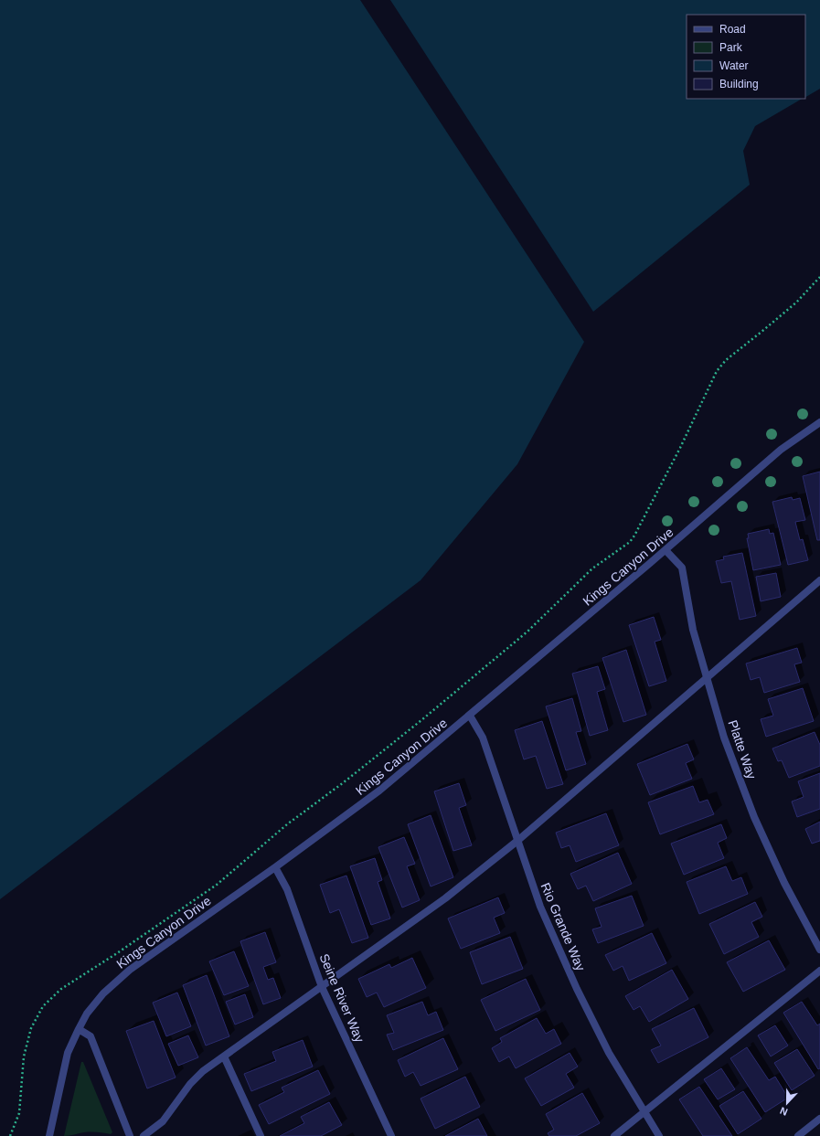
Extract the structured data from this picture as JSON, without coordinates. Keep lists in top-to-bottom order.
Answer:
{
  "streets": {
    "street": [
      "Kings Canyon Drive",
      "Platte Way",
      "Rio Grande Way",
      "Seine River Way"
    ]
  },
  "crossings": [
    ["Kings Canyon Drive", "Platte Way"],
    ["Kings Canyon Drive", "Rio Grande Way"],
    ["Kings Canyon Drive", "Seine River Way"]
  ],
  "legend": [
    "Road",
    "Park",
    "Water",
    "Building"
  ],
  "north": "bottom"
}
